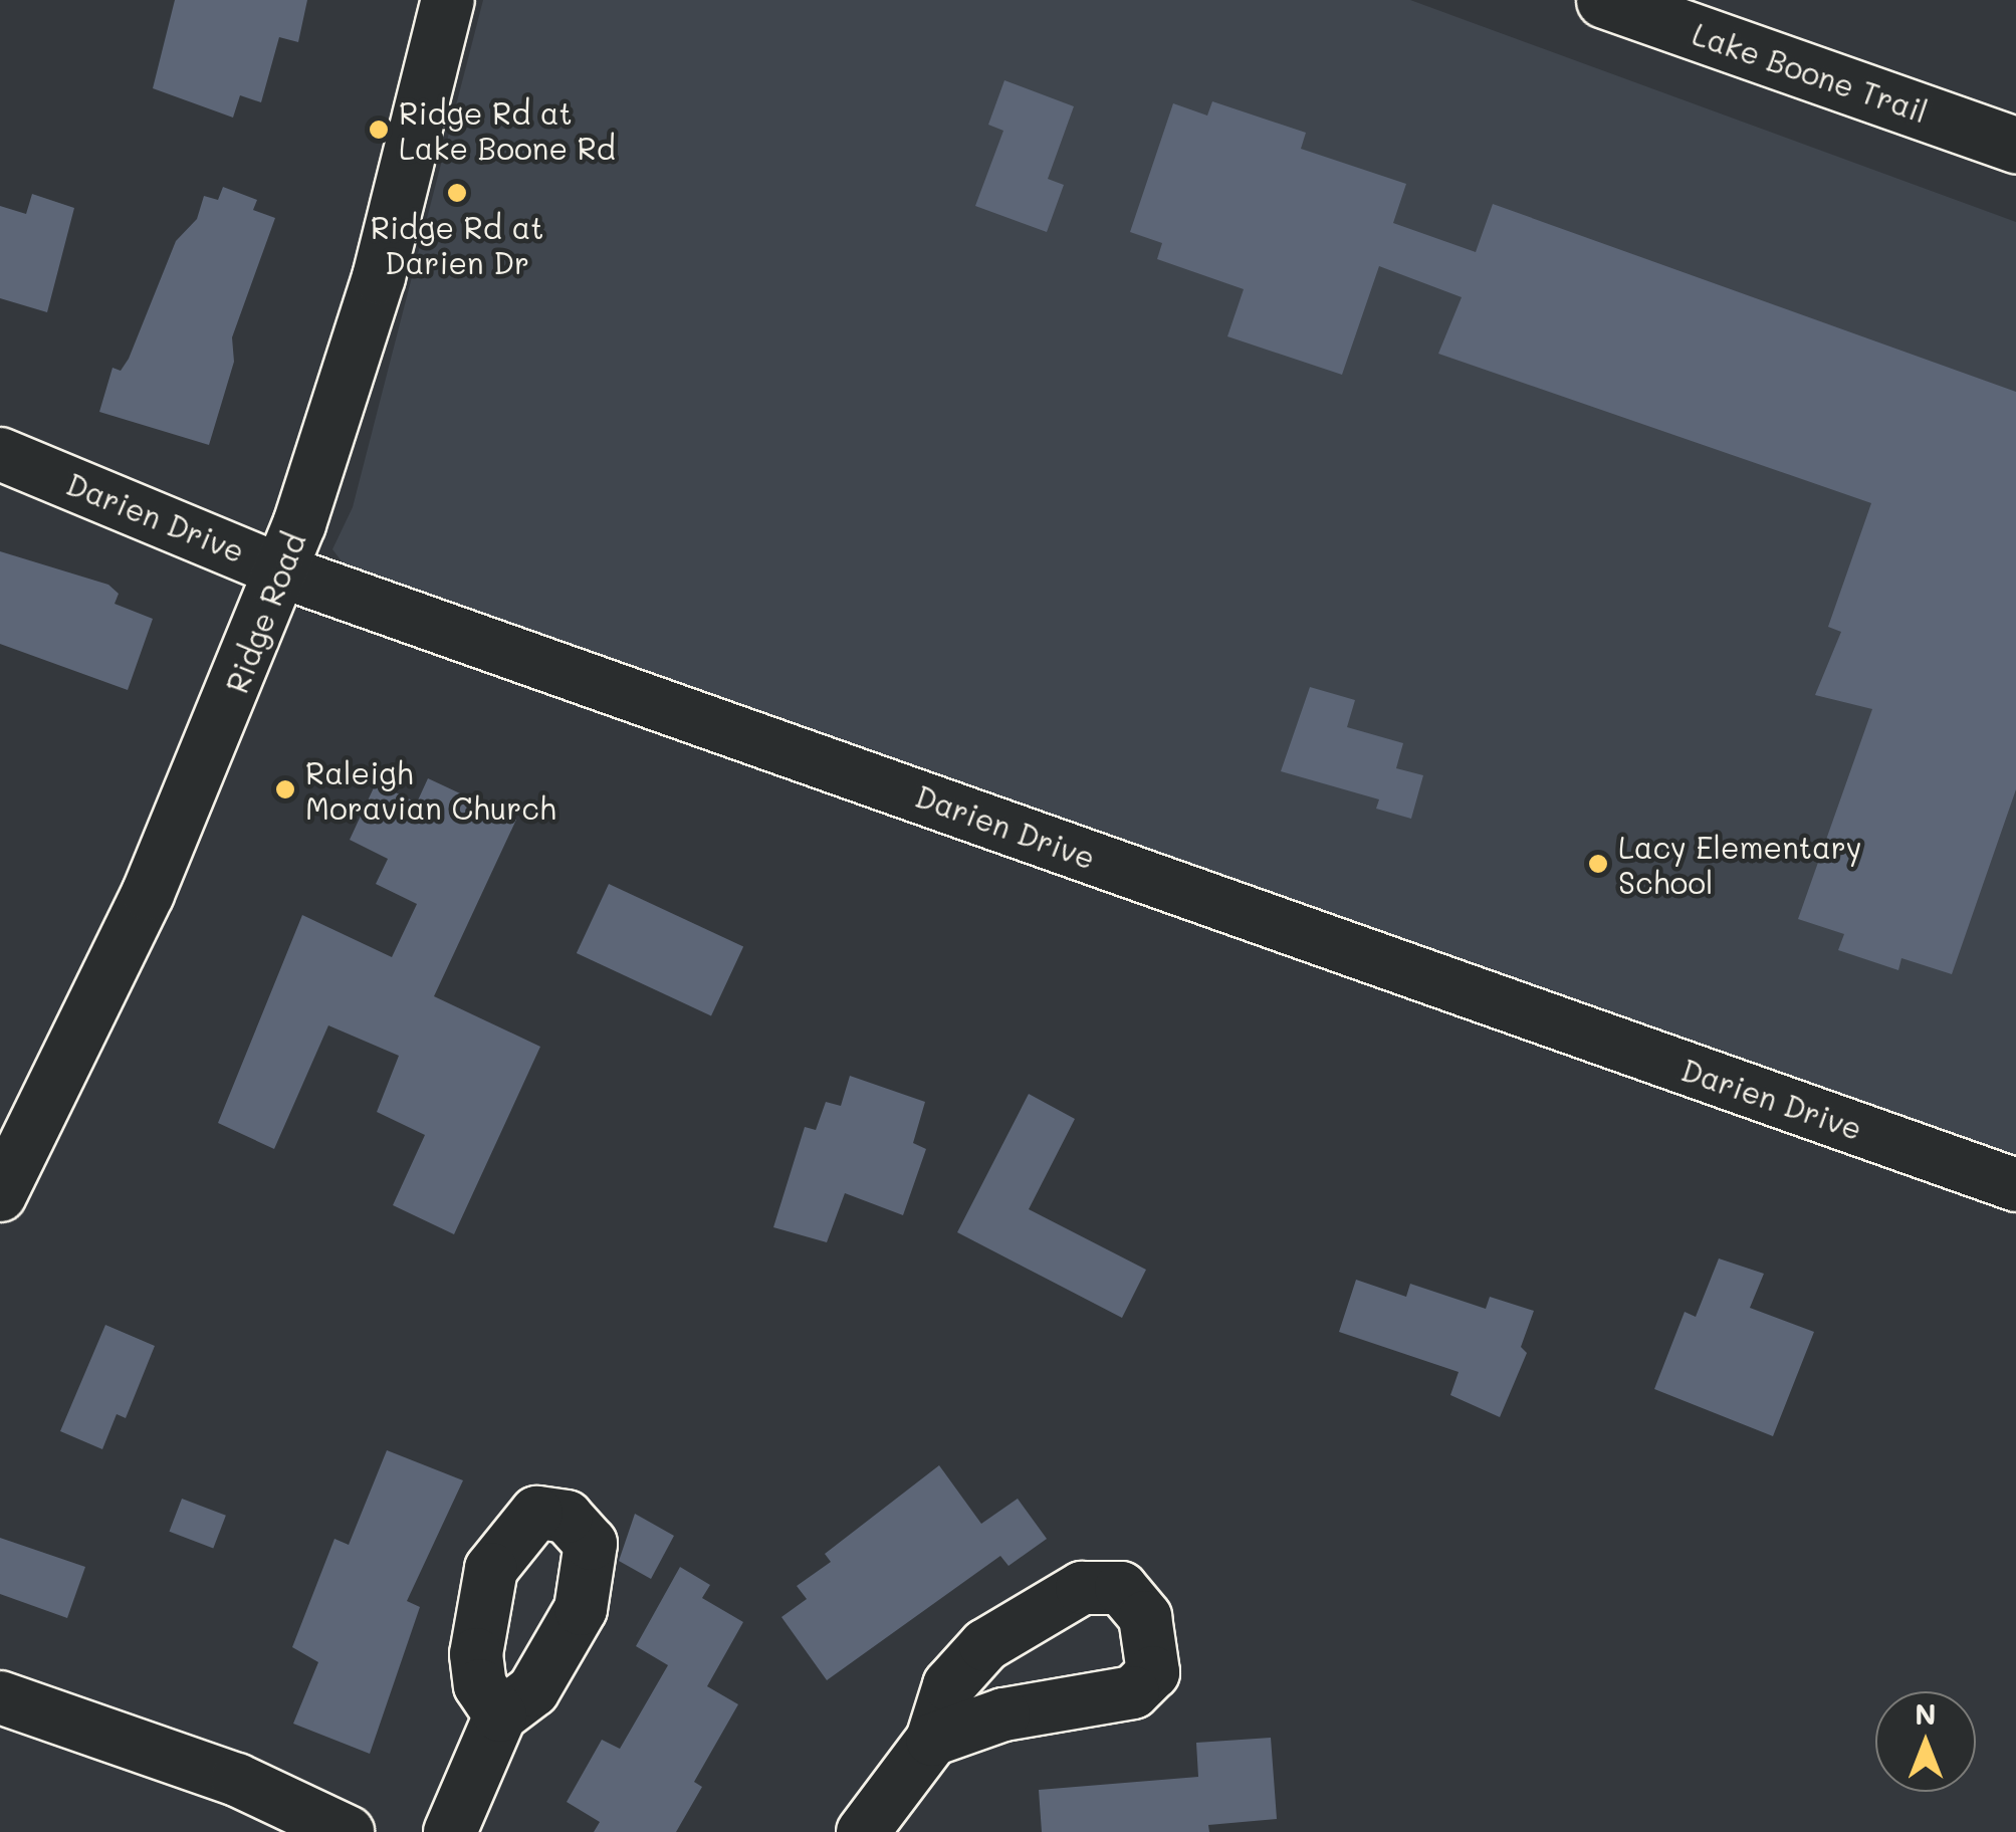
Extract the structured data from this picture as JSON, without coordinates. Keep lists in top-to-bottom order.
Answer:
{
  "streets": {
    "main road": ["Lake Boone Trail"],
    "street": ["Darien Drive", "Ridge Road"]
  },
  "crossings": [
    ["Darien Drive", "Ridge Road"]
  ],
  "places": [
    "Ridge Rd at Lake Boone Rd",
    "Ridge Rd at Darien Dr",
    "Raleigh Moravian Church",
    "Lacy Elementary School"
  ],
  "north": "top"
}
